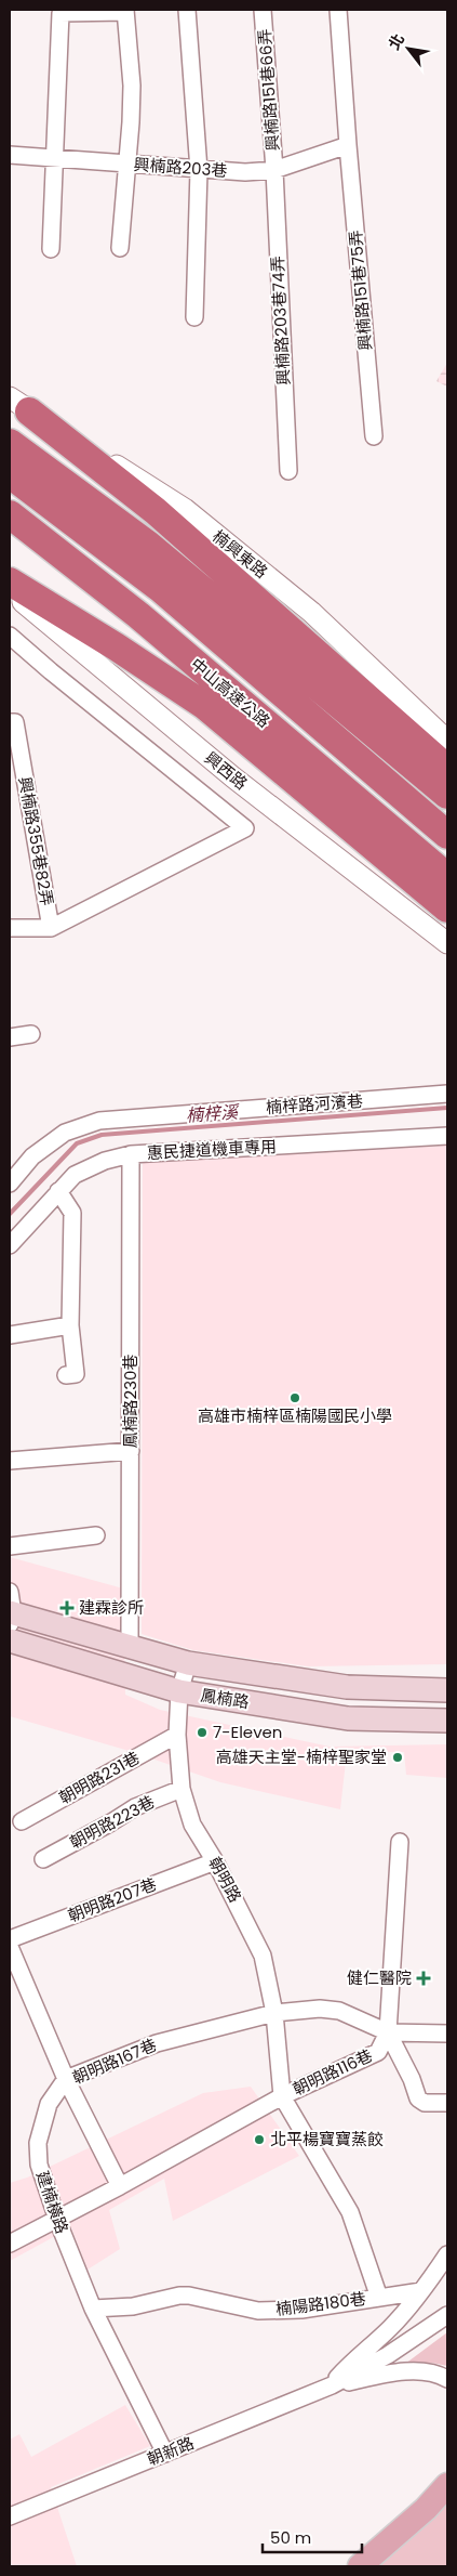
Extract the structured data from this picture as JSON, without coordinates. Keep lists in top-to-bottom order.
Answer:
{
  "streets": {
    "highway": ["中山高速公路"],
    "main road": ["鳳楠路"],
    "street": [
      "興楠路151巷66弄",
      "興楠路203巷",
      "興楠路151巷75弄",
      "興楠路203巷74弄",
      "楠興東路",
      "興西路",
      "興楠路355巷82弄",
      "楠梓路河濱巷",
      "惠民捷道機車專用",
      "鳳楠路230巷",
      "朝明路231巷",
      "朝明路223巷",
      "朝明路",
      "朝明路207巷",
      "朝明路167巷",
      "朝明路116巷",
      "建楠橫路",
      "楠陽路180巷",
      "朝新路"
    ]
  },
  "crossings": [
    ["興楠路151巷66弄", "興楠路203巷"],
    ["興楠路151巷66弄", "興楠路203巷74弄"],
    ["興楠路203巷", "興楠路151巷75弄"],
    ["興楠路203巷", "興楠路203巷74弄"],
    ["惠民捷道機車專用", "鳳楠路230巷"],
    ["鳳楠路230巷", "鳳楠路"],
    ["鳳楠路", "朝明路"],
    ["朝明路231巷", "朝明路"],
    ["朝明路223巷", "朝明路"],
    ["朝明路", "朝明路207巷"],
    ["朝明路", "朝明路167巷"],
    ["朝明路", "朝明路116巷"],
    ["朝明路", "楠陽路180巷"],
    ["朝明路167巷", "朝明路116巷"],
    ["朝明路167巷", "建楠橫路"],
    ["建楠橫路", "楠陽路180巷"],
    ["建楠橫路", "朝新路"],
    ["楠陽路180巷", "朝新路"]
  ],
  "water": ["楠梓溪"],
  "places": {
    "other": [
      "高雄市楠梓區楠陽國民小學",
      "7-Eleven",
      "高雄天主堂-楠梓聖家堂",
      "北平楊寶寶蒸餃"
    ],
    "health": ["建霖診所", "健仁醫院"]
  },
  "scale_bar": "50 m",
  "north": "top left"
}
